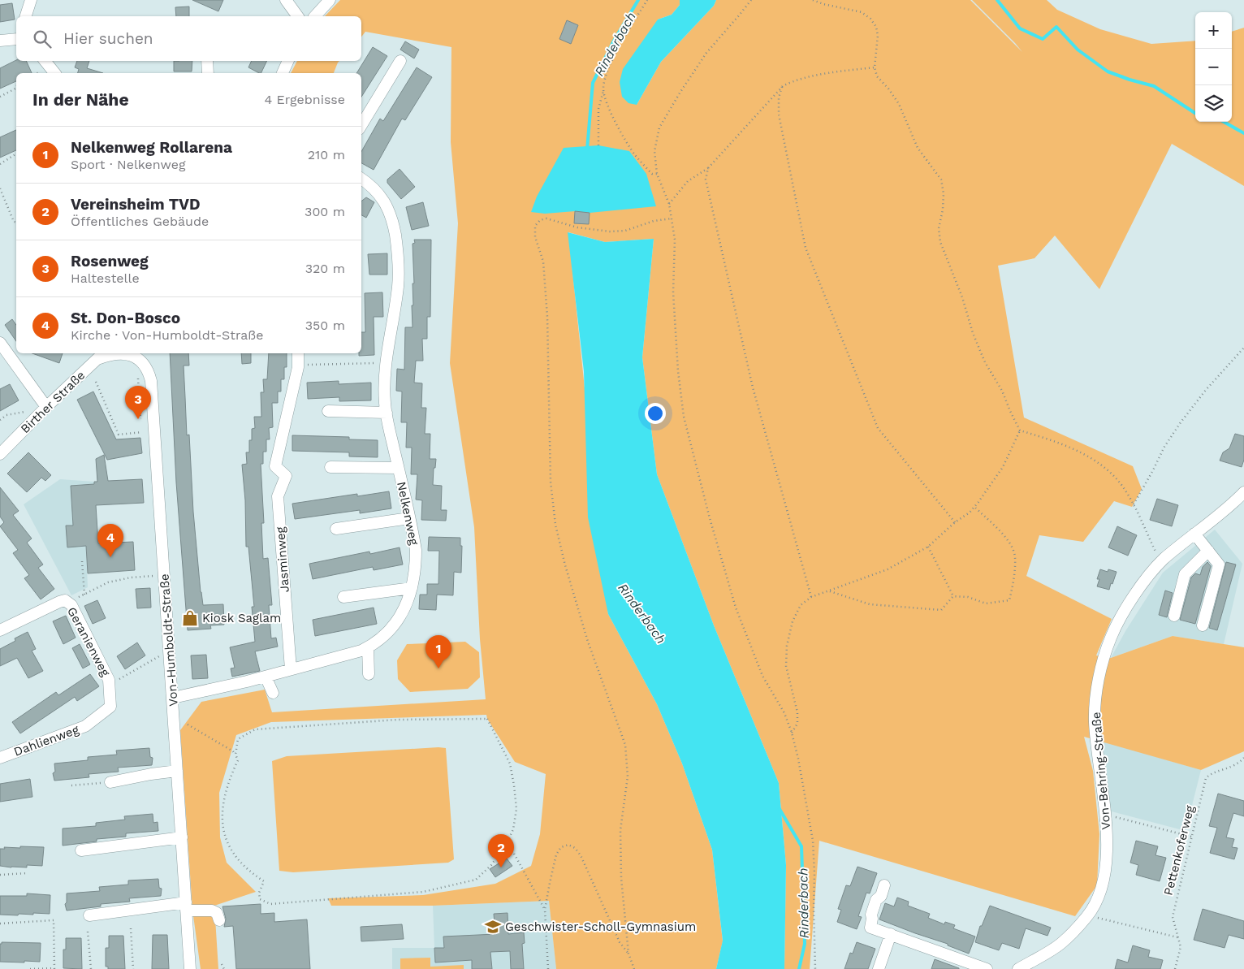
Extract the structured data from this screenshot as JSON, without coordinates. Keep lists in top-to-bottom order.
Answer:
{
  "streets": {
    "street": [
      "Birther Straße",
      "Nelkenweg",
      "Jasminweg",
      "Von-Humboldt-Straße",
      "Geranienweg",
      "Dahlienweg",
      "Von-Behring-Straße"
    ],
    "path": ["Pettenkoferweg"]
  },
  "crossings": [
    ["Birther Straße", "Von-Humboldt-Straße"],
    ["Nelkenweg", "Jasminweg"],
    ["Nelkenweg", "Von-Humboldt-Straße"],
    ["Geranienweg", "Dahlienweg"]
  ],
  "water": ["Rinderbach"],
  "places": {
    "shop": ["Kiosk Saglam"],
    "school or university": ["Geschwister-Scholl-Gymnasium"]
  },
  "page": {
    "map_buttons": ["+", "−"],
    "search": "Hier suchen",
    "heading": ["In der Nähe", "4 Ergebnisse"],
    "list": [
      {
        "mark": "1",
        "name": "Nelkenweg Rollarena",
        "note": "Sport · Nelkenweg",
        "value": "210 m"
      },
      {
        "mark": "2",
        "name": "Vereinsheim TVD",
        "note": "Öffentliches Gebäude",
        "value": "300 m"
      },
      {
        "mark": "3",
        "name": "Rosenweg",
        "note": "Haltestelle",
        "value": "320 m"
      },
      {
        "mark": "4",
        "name": "St. Don-Bosco",
        "note": "Kirche · Von-Humboldt-Straße",
        "value": "350 m"
      }
    ],
    "pins": [
      "3",
      "4",
      "1",
      "2"
    ]
  }
}
